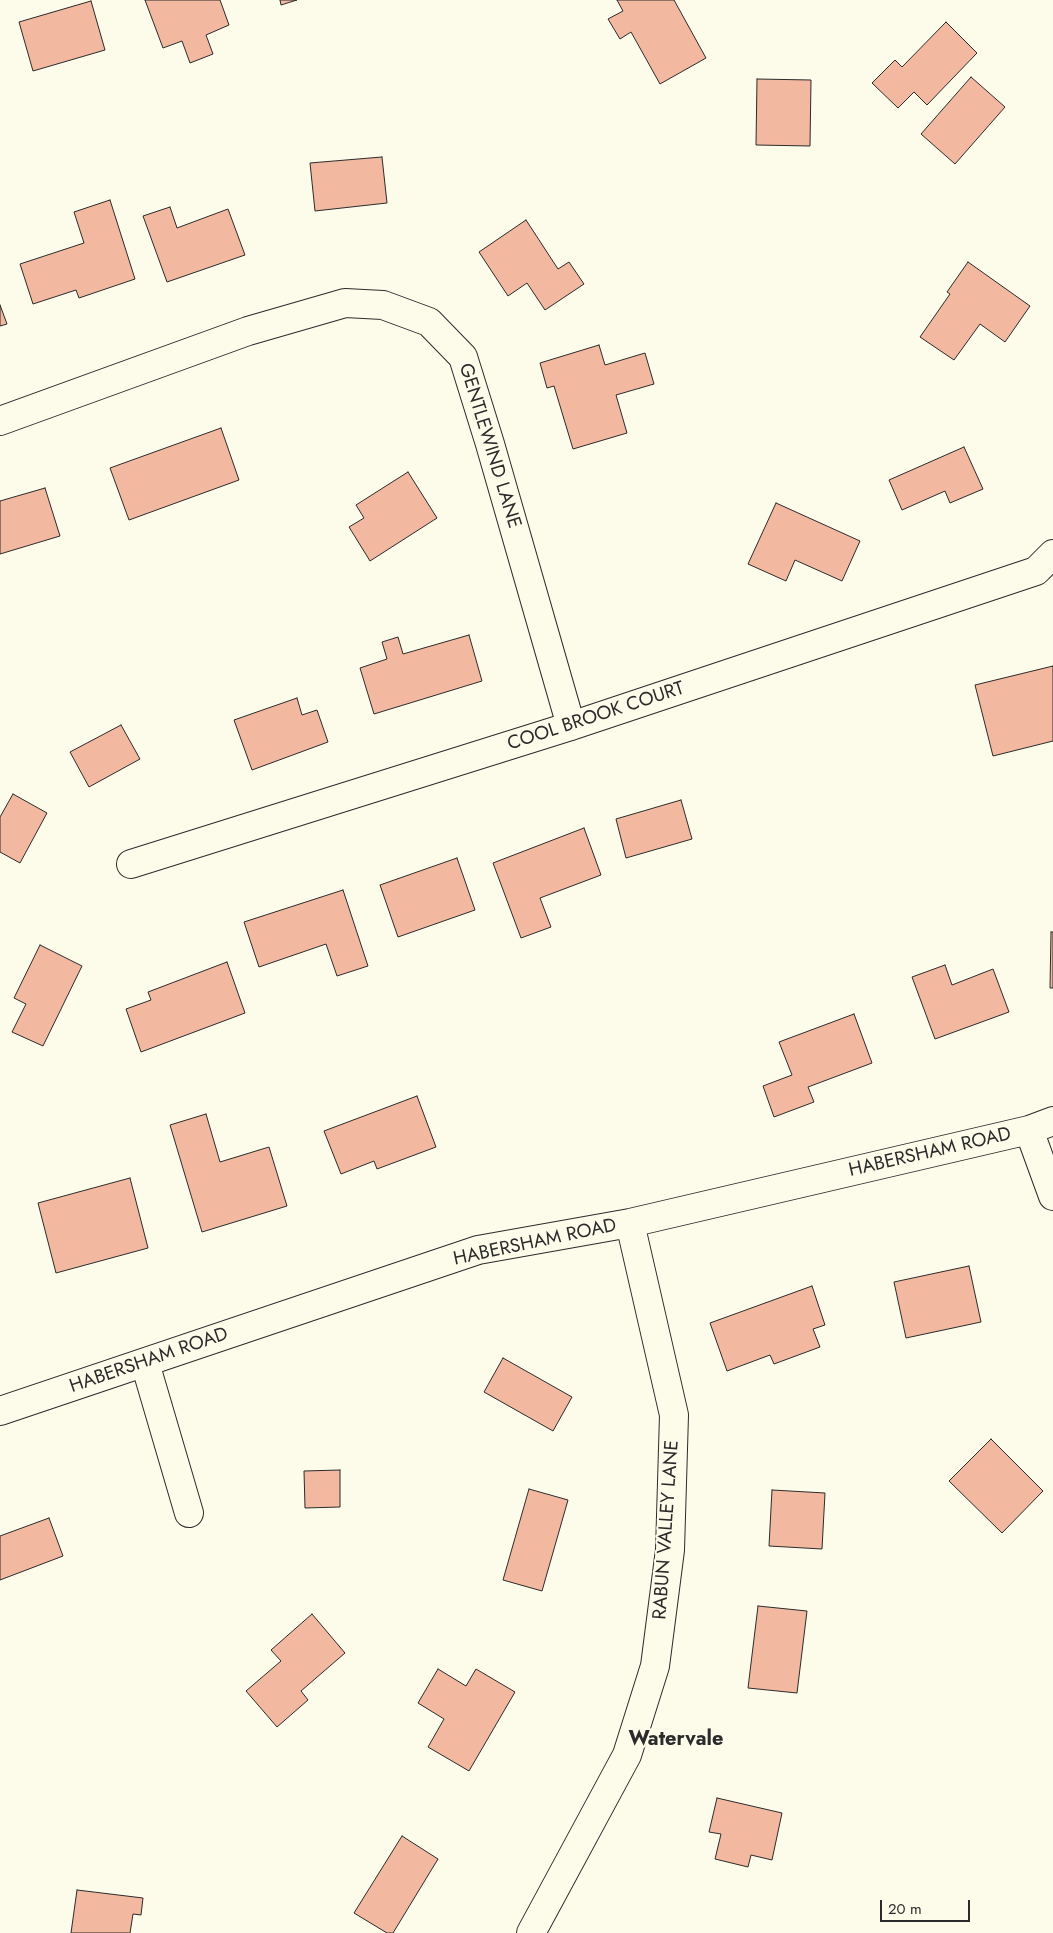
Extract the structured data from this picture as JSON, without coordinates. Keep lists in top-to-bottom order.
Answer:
{
  "streets": {
    "street": [
      "GENTLEWIND LANE",
      "COOL BROOK COURT",
      "HABERSHAM ROAD",
      "RABUN VALLEY LANE"
    ]
  },
  "crossings": [
    ["GENTLEWIND LANE", "COOL BROOK COURT"],
    ["HABERSHAM ROAD", "RABUN VALLEY LANE"]
  ],
  "districts": ["Watervale"],
  "scale_bar": "20 m"
}
